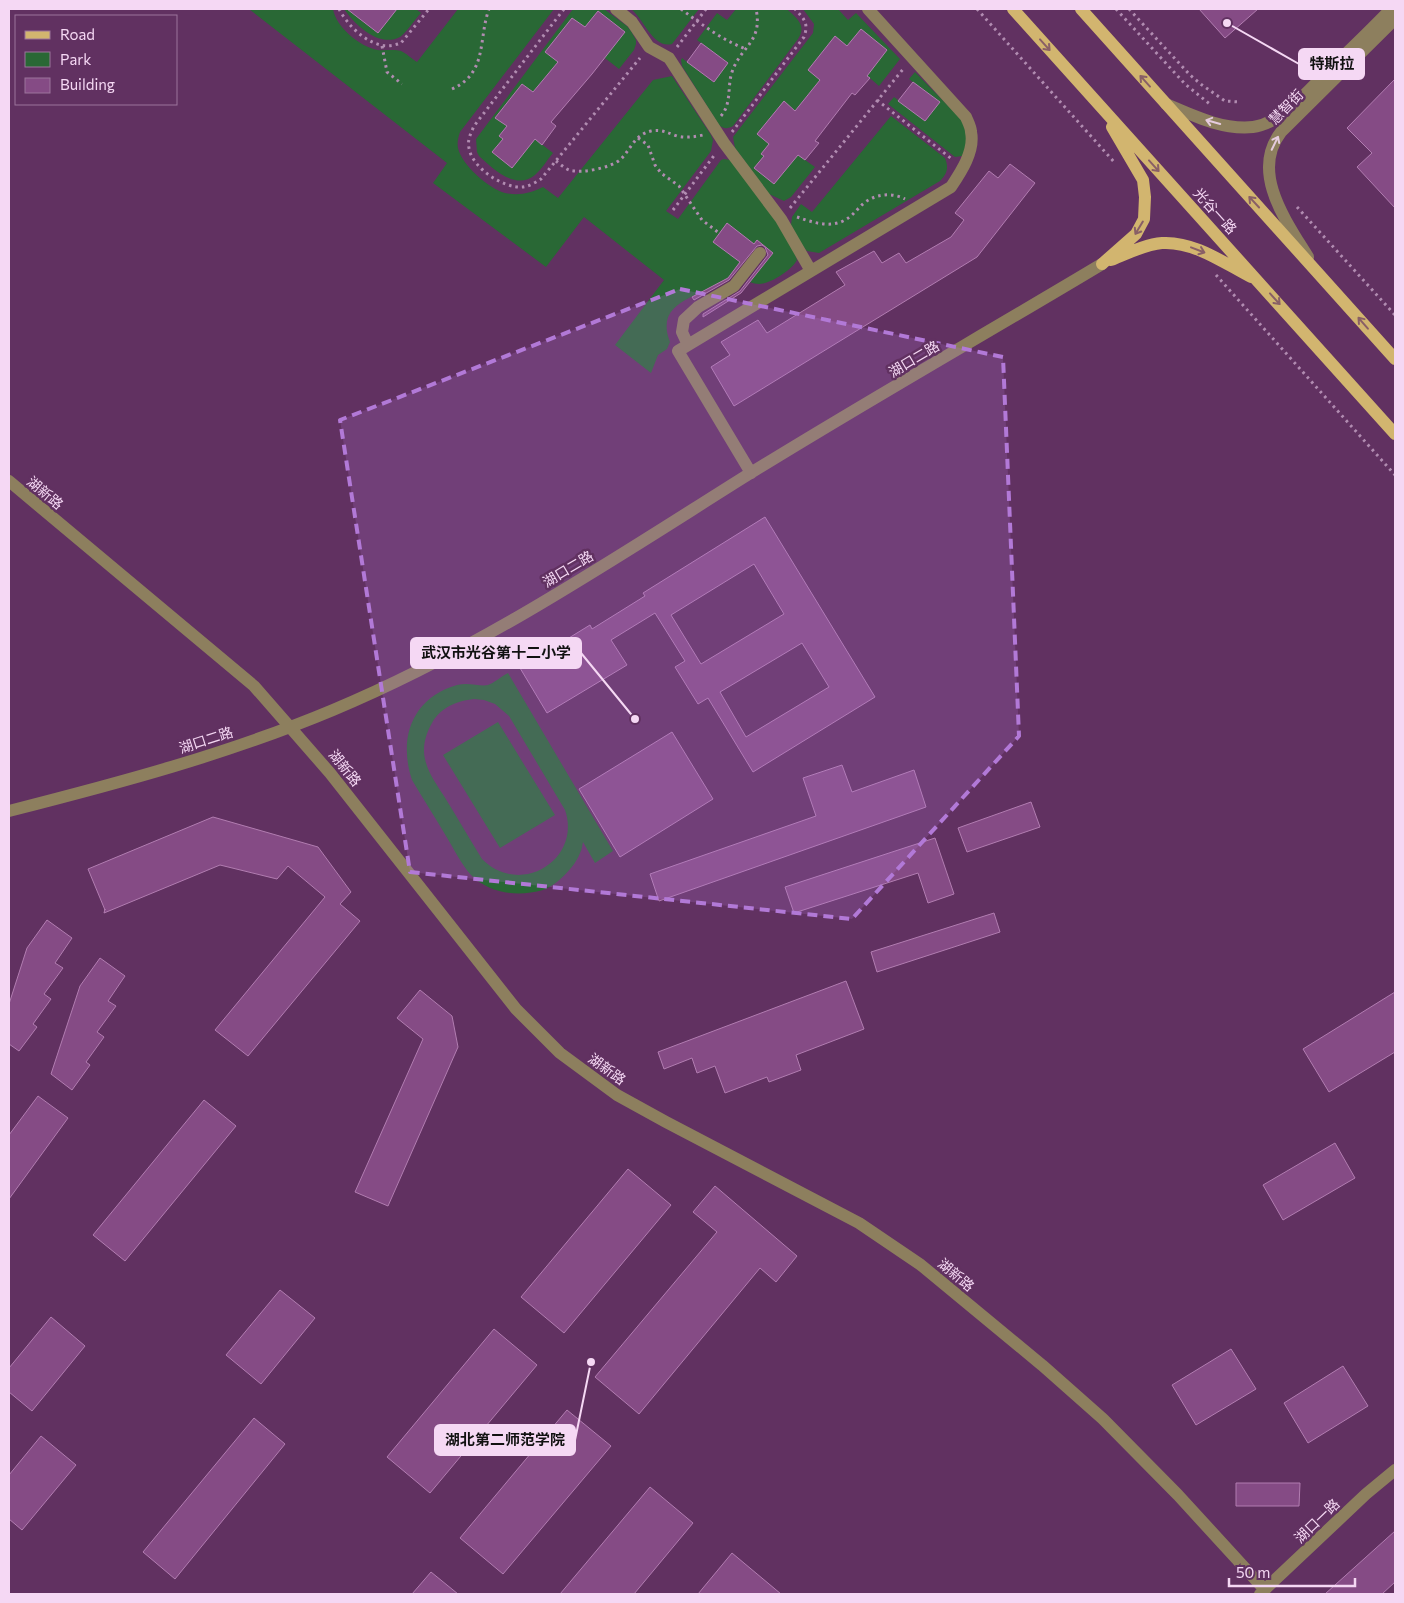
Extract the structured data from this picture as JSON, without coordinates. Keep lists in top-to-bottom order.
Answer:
{
  "streets": {
    "main road": ["光谷一路"],
    "street": [
      "慧智街",
      "湖口二路",
      "湖新路",
      "湖口一路"
    ]
  },
  "crossings": [
    ["湖口二路", "湖新路"],
    ["湖新路", "湖口一路"]
  ],
  "places": ["特斯拉", "武汉市光谷第十二小学", "湖北第二师范学院"],
  "legend": ["Road", "Park", "Building"],
  "scale_bar": "50 m"
}
